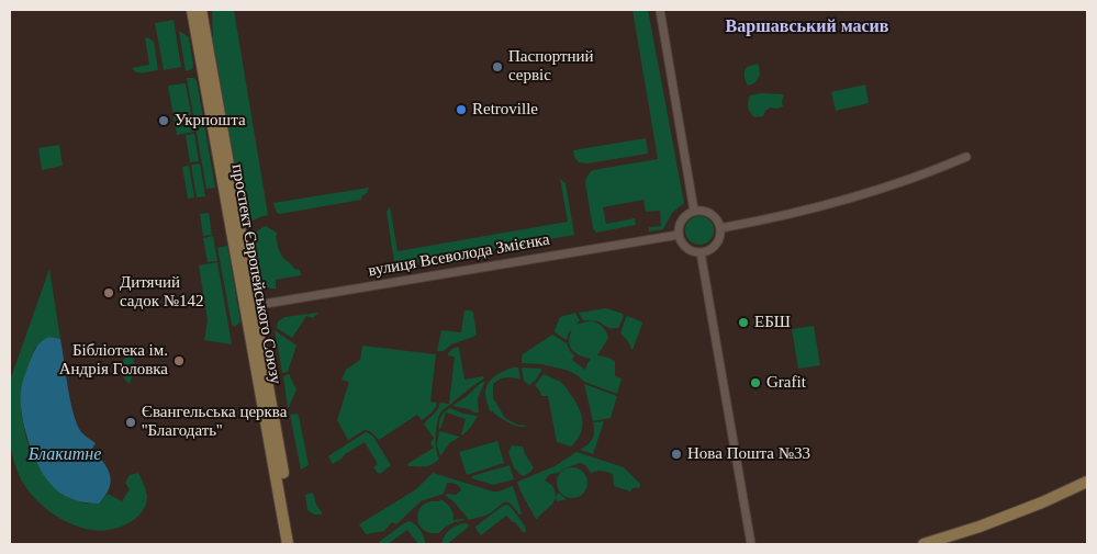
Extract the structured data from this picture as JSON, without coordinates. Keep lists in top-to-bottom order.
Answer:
{
  "streets": {
    "main road": ["проспект Європейського Союзу"],
    "street": ["вулиця Всеволода Змієнка"]
  },
  "crossings": [
    ["вулиця Всеволода Змієнка", "проспект Європейського Союзу"]
  ],
  "districts": ["Варшавський масив"],
  "water": ["Блакитне"],
  "places": [
    "Паспортний сервіс",
    "Retroville",
    "Укрпошта",
    "Дитячий садок №142",
    "ЕБШ",
    "Бібліотека ім. Андрія Головка",
    "Grafit",
    "Євангельська церква ''Благодать''",
    "Нова Пошта №33"
  ]
}
